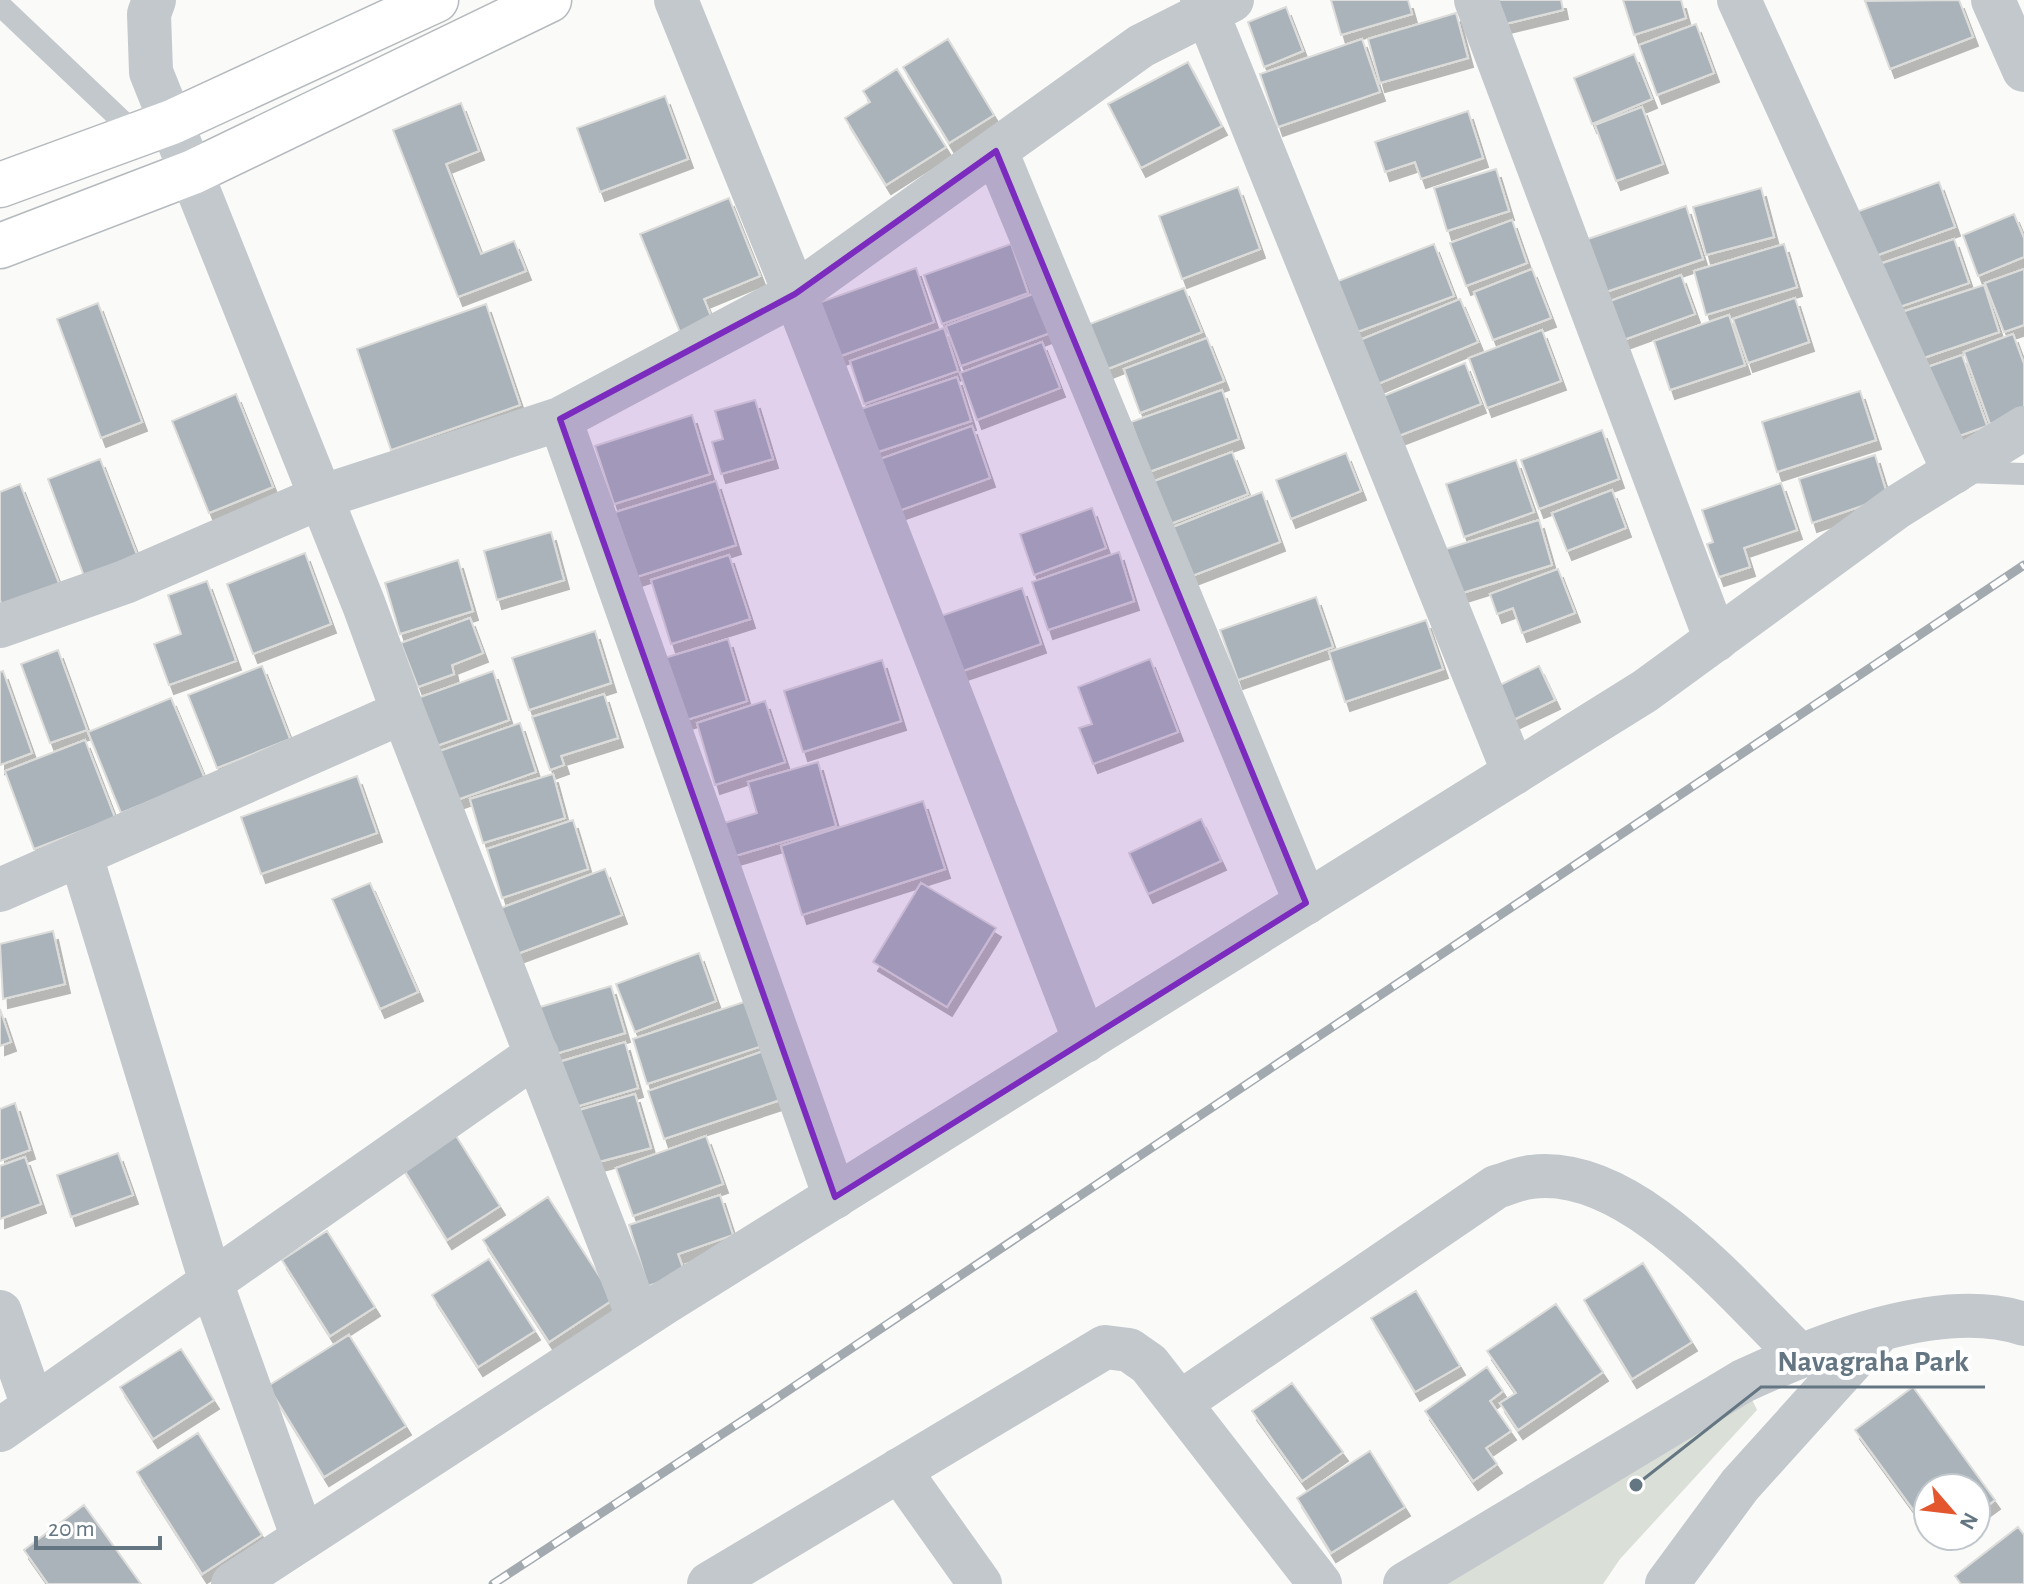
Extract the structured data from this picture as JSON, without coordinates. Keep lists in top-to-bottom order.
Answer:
{
  "places": ["Navagraha Park"],
  "scale_bar": "20 m",
  "north": "bottom right"
}
